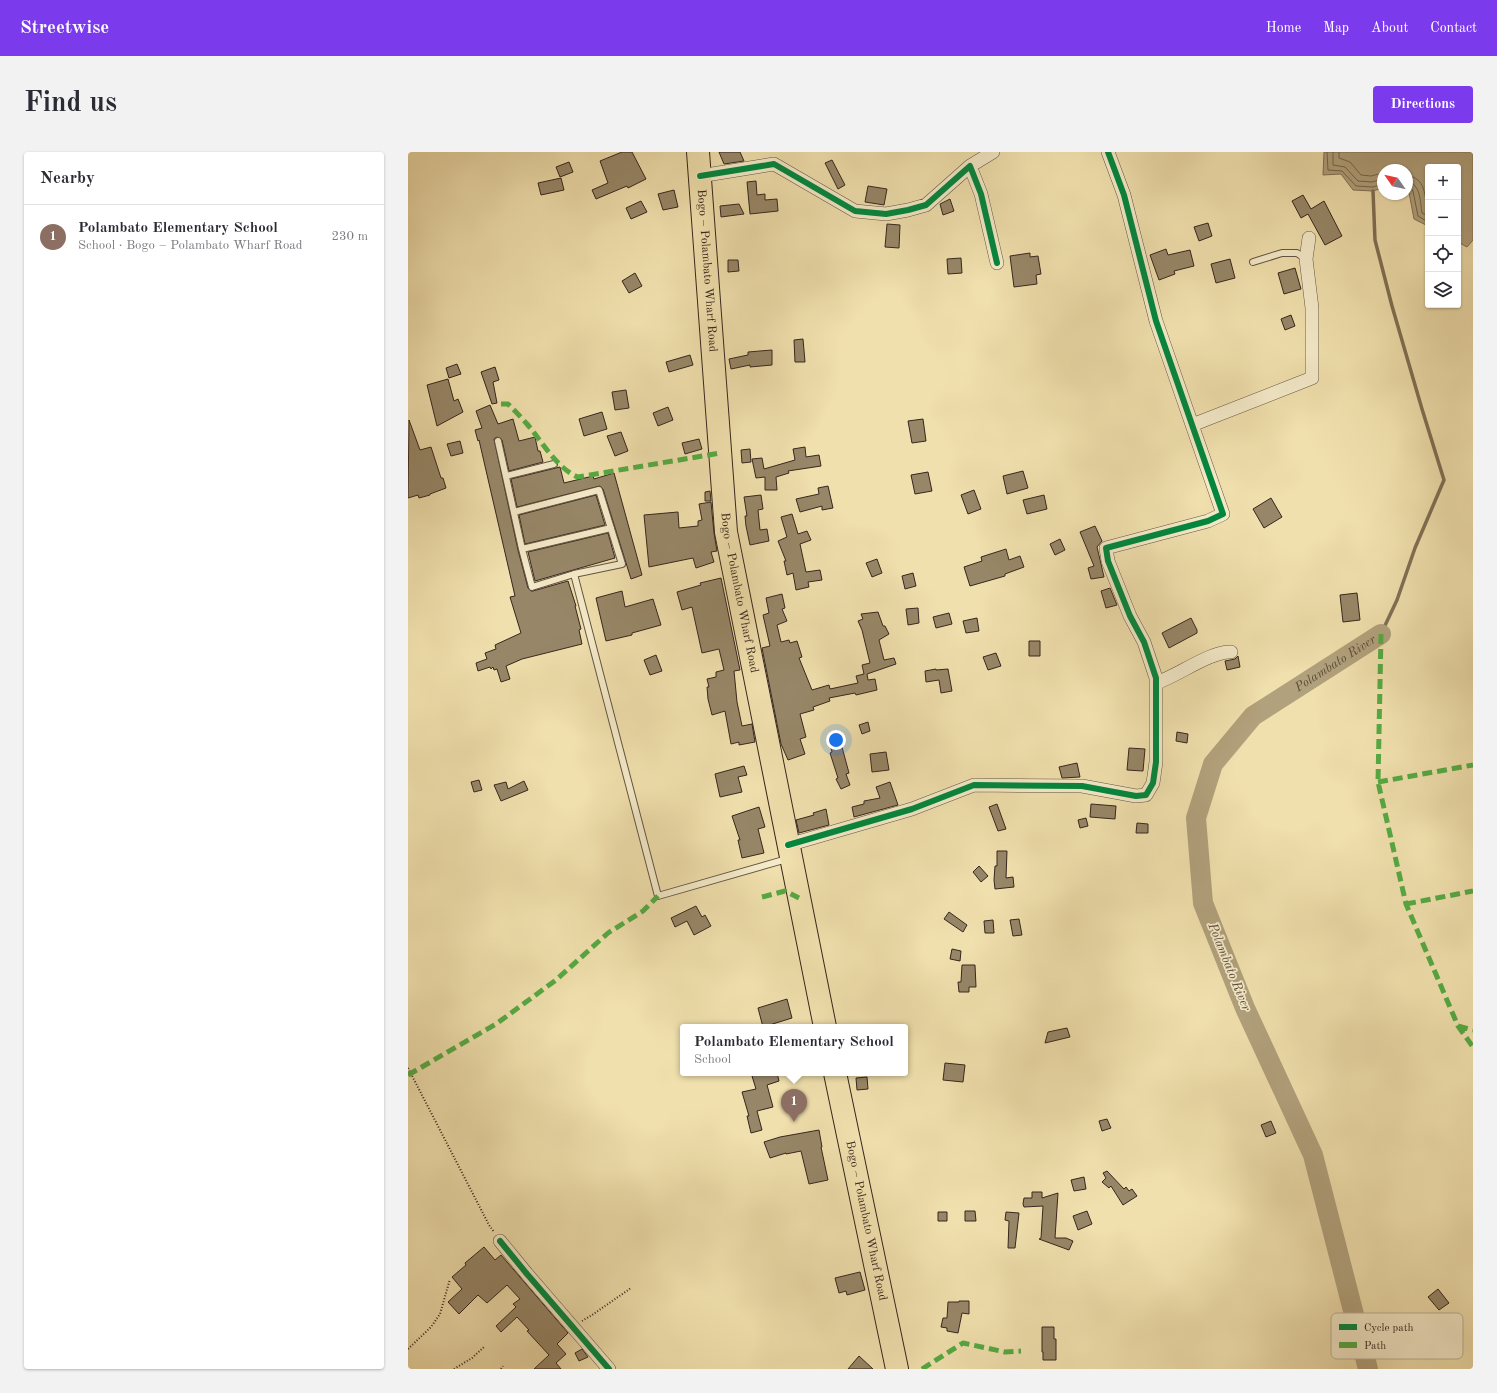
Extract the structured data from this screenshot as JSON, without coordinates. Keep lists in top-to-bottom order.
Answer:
{
  "streets": {
    "highway": ["Bogo – Polambato Wharf Road"]
  },
  "water": ["Polambato River"],
  "legend": ["Cycle path", "Path"],
  "north": "top left",
  "page": {
    "header": "Streetwise",
    "nav": [
      "Home",
      "Map",
      "About",
      "Contact"
    ],
    "buttons": "Directions",
    "title": "Find us",
    "heading": "Nearby",
    "map_buttons": ["+", "−"],
    "list": [
      {
        "mark": "1",
        "name": "Polambato Elementary School",
        "note": "School · Bogo – Polambato Wharf Road",
        "value": "230 m"
      }
    ],
    "popup": ["Polambato Elementary School", "School"],
    "pins": "1"
  }
}
